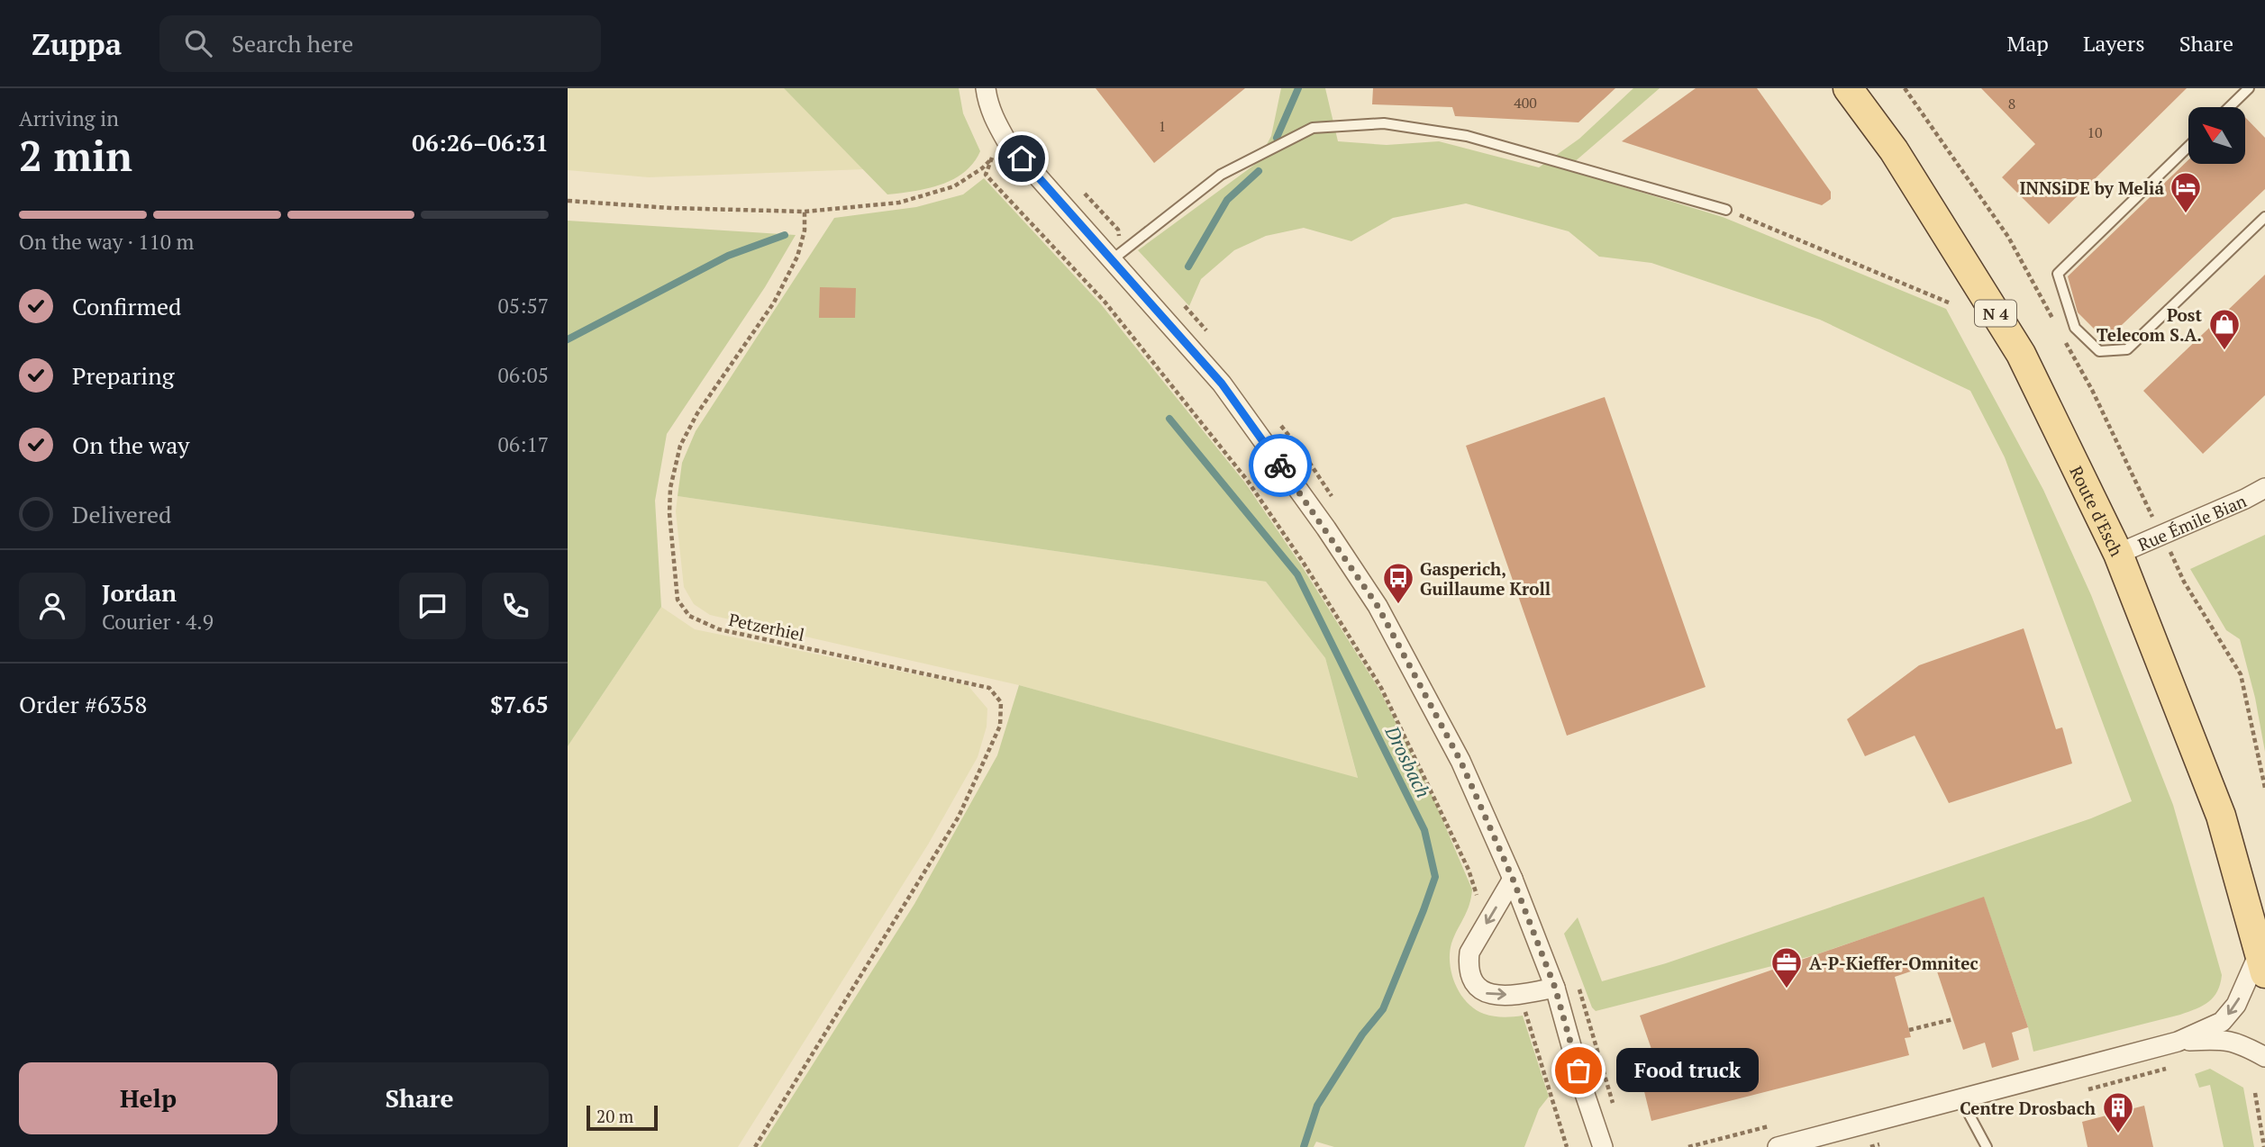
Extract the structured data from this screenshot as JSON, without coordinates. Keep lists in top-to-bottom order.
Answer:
{
  "streets": {
    "main road": ["N 4", "Route d'Esch"],
    "street": ["Rue Émile Bian"],
    "path": ["Petzerhiel"]
  },
  "crossings": [
    ["Route d'Esch", "Rue Émile Bian"]
  ],
  "water": ["Drosbach"],
  "places": {
    "hotel": ["INNSiDE by Meliá"],
    "shop": ["Post Telecom S.A."],
    "bus stop": ["Gasperich, Guillaume Kroll"],
    "office": ["A-P-Kieffer-Omnitec"],
    "other": ["Food truck"],
    "building": ["Centre Drosbach"]
  },
  "house_numbers": [
    "400",
    "8",
    "1",
    "10"
  ],
  "scale_bar": "20 m",
  "north": "top left",
  "page": {
    "header": "Zuppa",
    "search": "Search here",
    "nav": ["Map", "Layers", "Share"],
    "heading": ["2 min", "Arriving in", "06:26–06:31"],
    "panel": [
      "Jordan",
      "Courier · 4.9",
      "Order #6358",
      "$7.65"
    ],
    "bar": "On the way · 110 m",
    "list": [
      ["Confirmed", "05:57"],
      ["Preparing", "06:05"],
      ["On the way", "06:17"],
      "Delivered"
    ],
    "bubble": "Food truck",
    "buttons": ["Help", "Share"],
    "scale": "20 m"
  }
}
